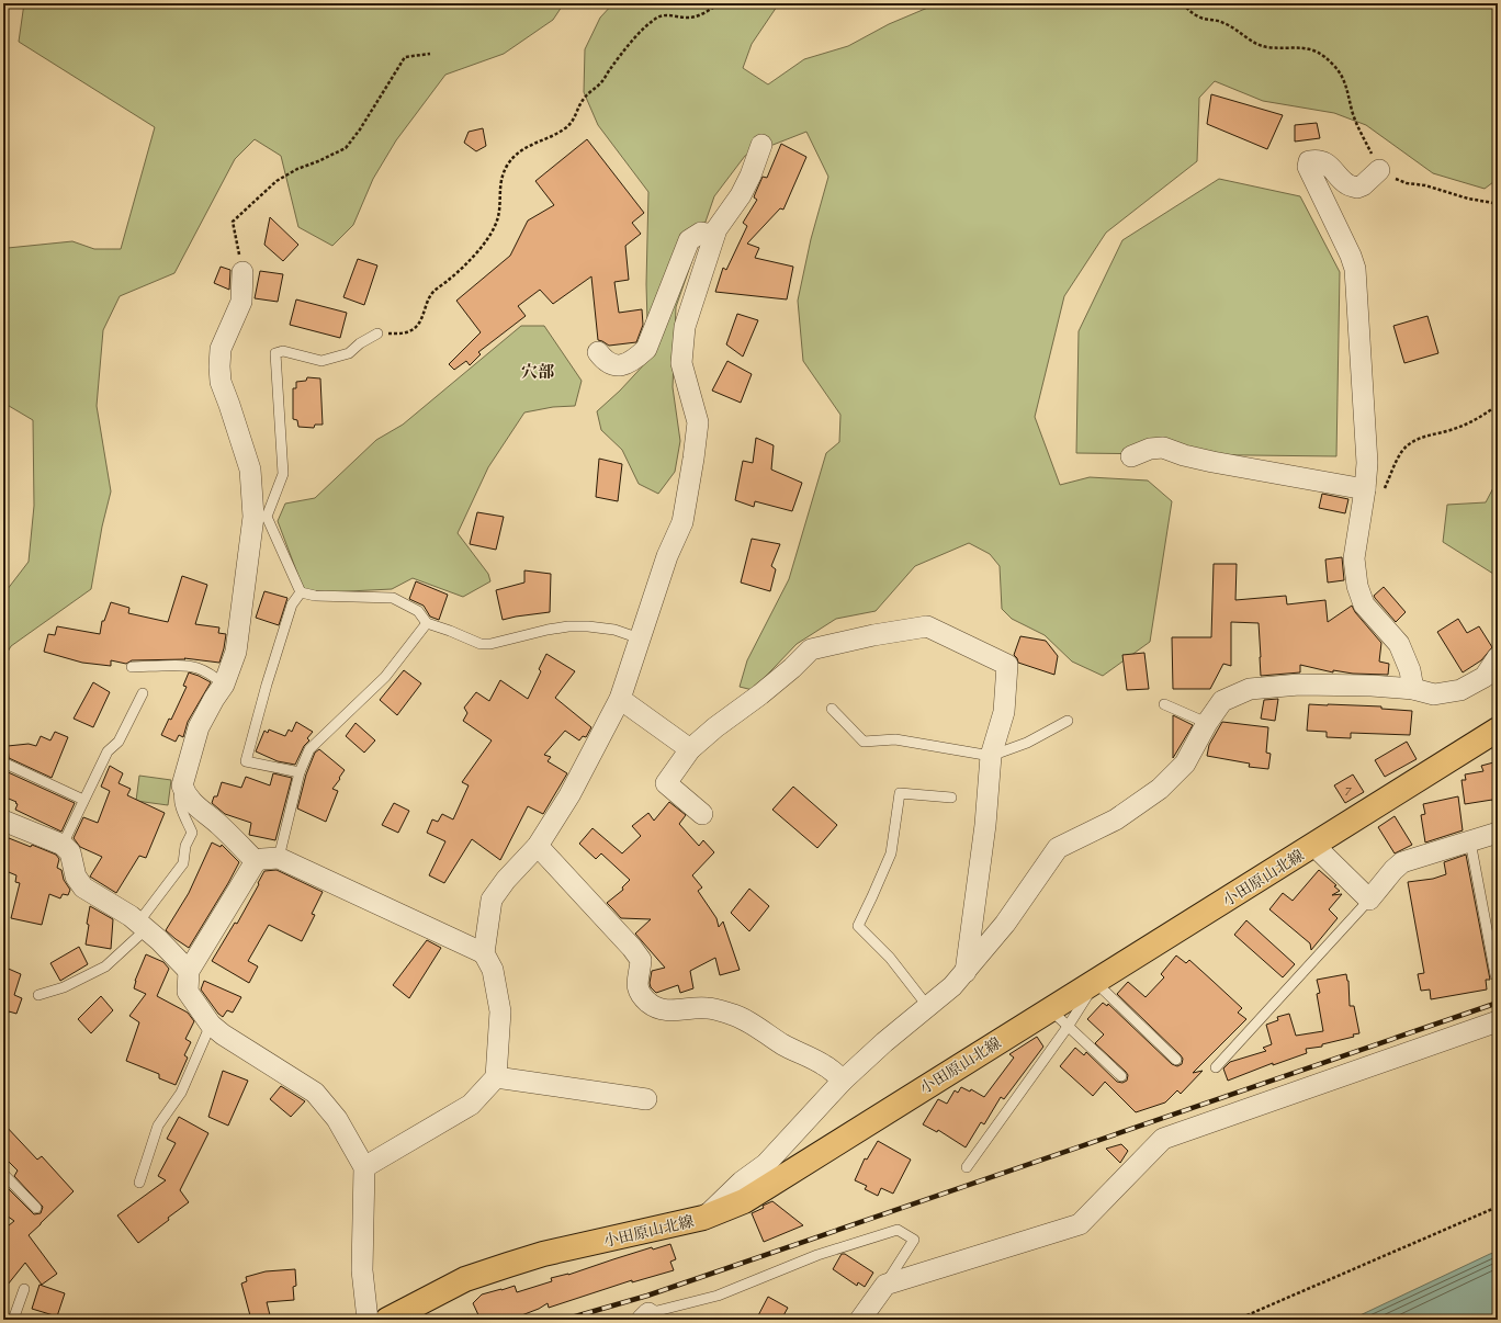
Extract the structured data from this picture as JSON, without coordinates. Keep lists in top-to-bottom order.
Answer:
{
  "streets": {
    "main road": ["小田原山北線"]
  },
  "districts": ["穴部"],
  "house_numbers": ["7"]
}
